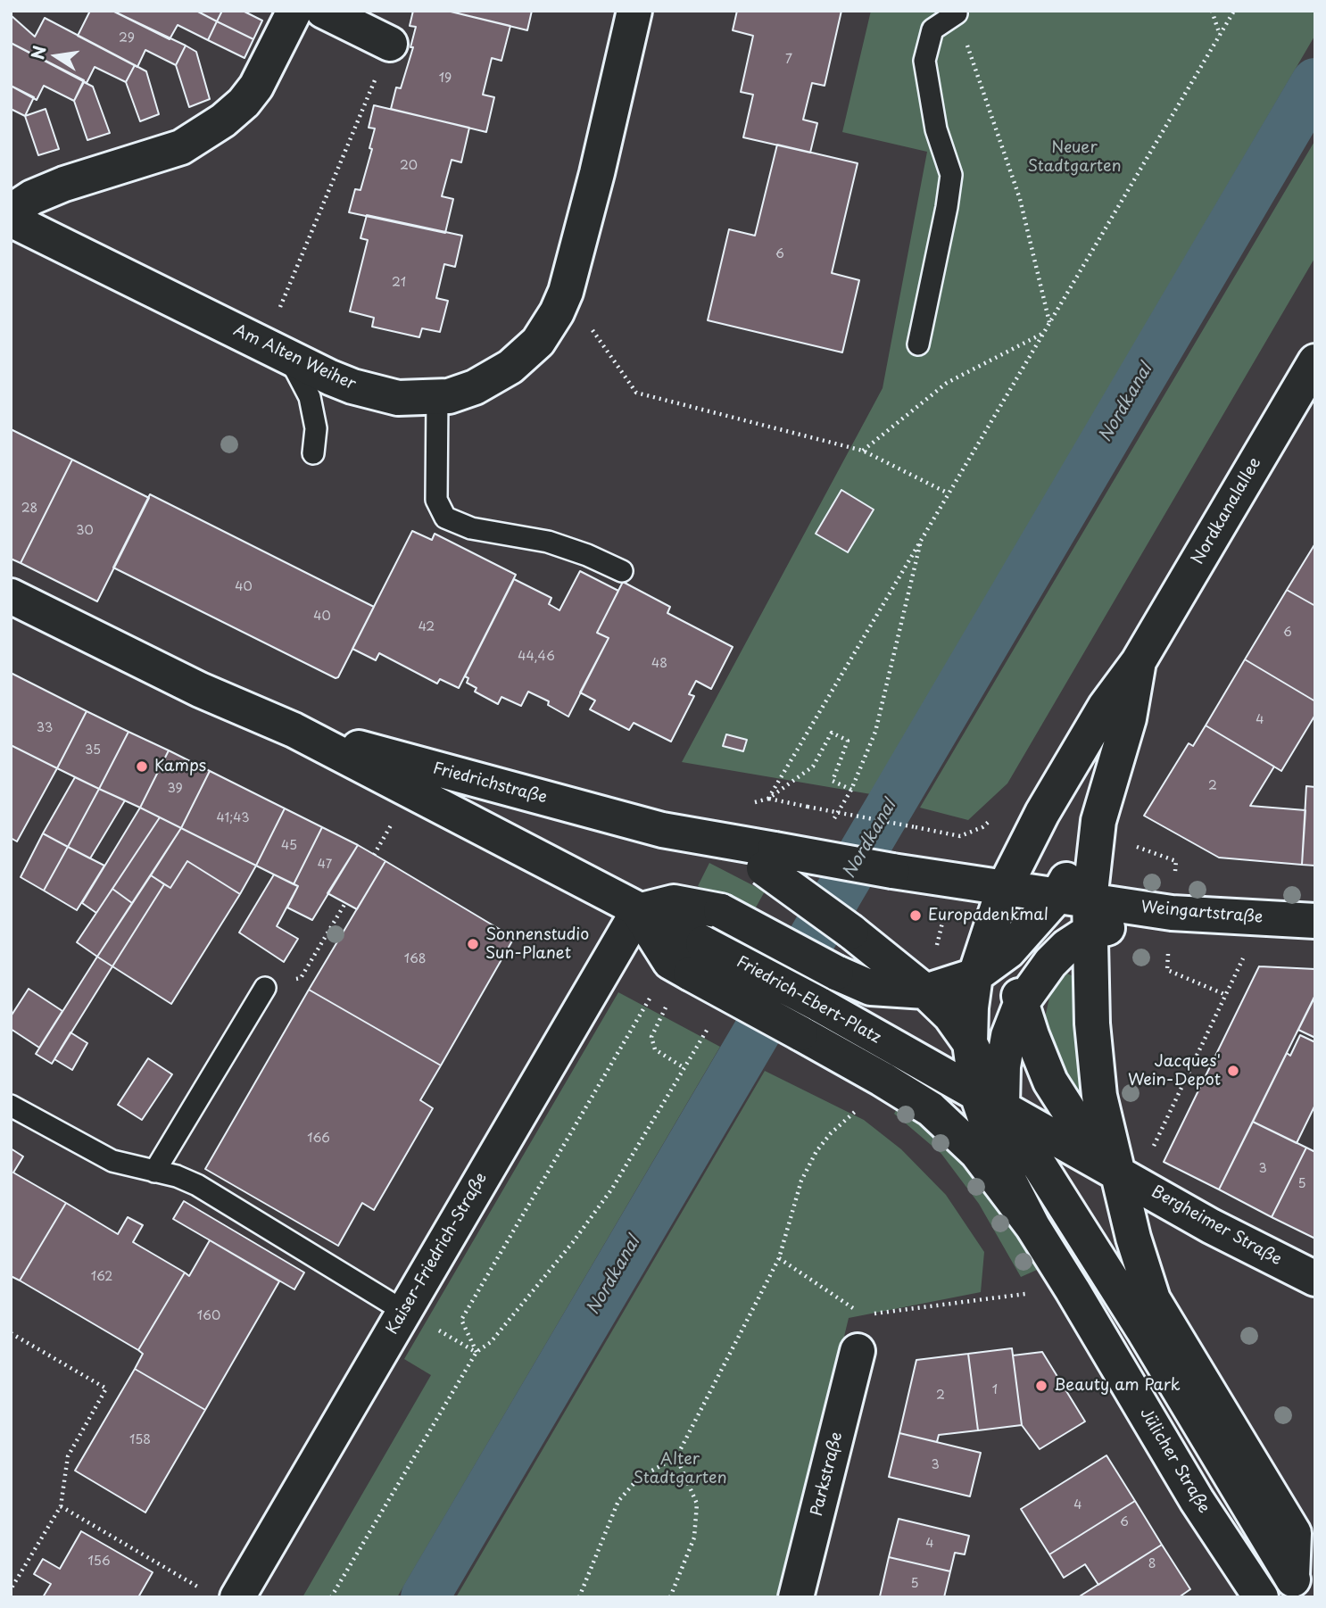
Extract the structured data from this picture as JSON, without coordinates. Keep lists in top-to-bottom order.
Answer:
{
  "streets": {
    "main road": [
      "Am Alten Weiher",
      "Nordkanalallee",
      "Friedrichstraße",
      "Weingartstraße",
      "Friedrich-Ebert-Platz",
      "Bergheimer Straße",
      "Kaiser-Friedrich-Straße",
      "Jülicher Straße",
      "Parkstraße"
    ]
  },
  "crossings": [
    ["Nordkanalallee", "Weingartstraße"],
    ["Nordkanalallee", "Friedrich-Ebert-Platz"],
    ["Nordkanalallee", "Bergheimer Straße"],
    ["Friedrichstraße", "Friedrich-Ebert-Platz"],
    ["Friedrichstraße", "Kaiser-Friedrich-Straße"],
    ["Weingartstraße", "Friedrich-Ebert-Platz"],
    ["Friedrich-Ebert-Platz", "Bergheimer Straße"],
    ["Friedrich-Ebert-Platz", "Kaiser-Friedrich-Straße"],
    ["Friedrich-Ebert-Platz", "Jülicher Straße"]
  ],
  "water": ["Nordkanal"],
  "parks": ["Neuer Stadtgarten", "Alter Stadtgarten"],
  "places": [
    "Kamps",
    "Europadenkmal",
    "Sonnenstudio Sun-Planet",
    "Jacques' Wein-Depot",
    "Beauty am Park"
  ],
  "house_numbers": [
    "29",
    "7",
    "19",
    "20",
    "6",
    "21",
    "28",
    "30",
    "40",
    "40",
    "42",
    "6",
    "44,46",
    "48",
    "4",
    "33",
    "35",
    "2",
    "39",
    "41;43",
    "45",
    "47",
    "168",
    "166",
    "3",
    "5",
    "162",
    "160",
    "1",
    "2",
    "158",
    "3",
    "4",
    "6",
    "4",
    "156",
    "8",
    "5"
  ],
  "north": "left"
}
